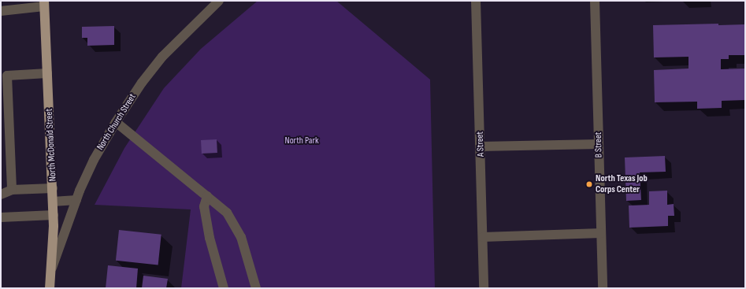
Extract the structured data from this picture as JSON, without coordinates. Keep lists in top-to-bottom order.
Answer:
{
  "streets": {
    "main road": ["North McDonald Street"],
    "street": ["North Church Street", "A Street", "B Street"]
  },
  "crossings": [
    ["North Church Street", "North McDonald Street"]
  ],
  "parks": ["North Park"],
  "places": ["North Texas Job Corps Center"]
}
